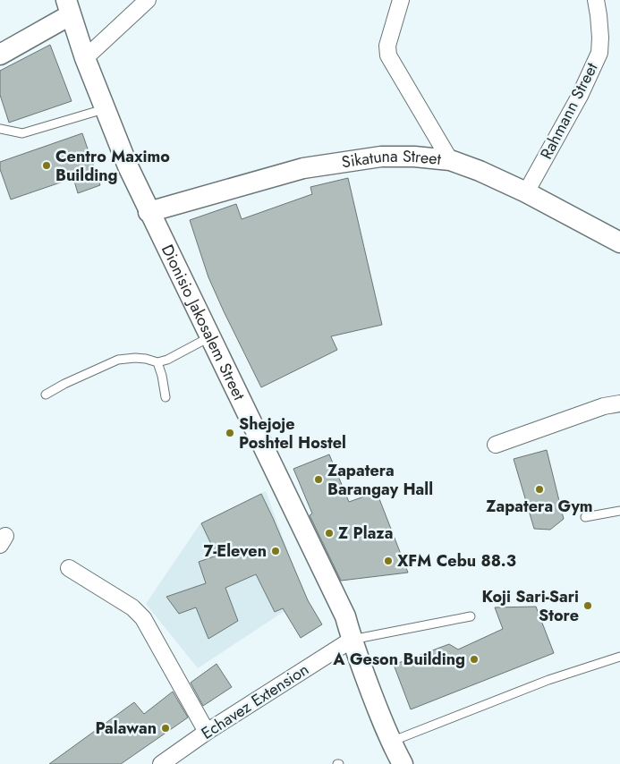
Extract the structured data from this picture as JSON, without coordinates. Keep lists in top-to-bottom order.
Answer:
{
  "streets": {
    "street": [
      "Rahmann Street",
      "Sikatuna Street",
      "Dionisio Jakosalem Street",
      "Echavez Extension"
    ]
  },
  "crossings": [
    ["Rahmann Street", "Sikatuna Street"],
    ["Sikatuna Street", "Dionisio Jakosalem Street"],
    ["Dionisio Jakosalem Street", "Echavez Extension"]
  ],
  "places": [
    "Centro Maximo Building",
    "Shejoje Poshtel Hostel",
    "Zapatera Barangay Hall",
    "Zapatera Gym",
    "Z Plaza",
    "7-Eleven",
    "XFM Cebu 88.3",
    "Koji Sari-Sari Store",
    "A Geson Building",
    "Palawan"
  ]
}
